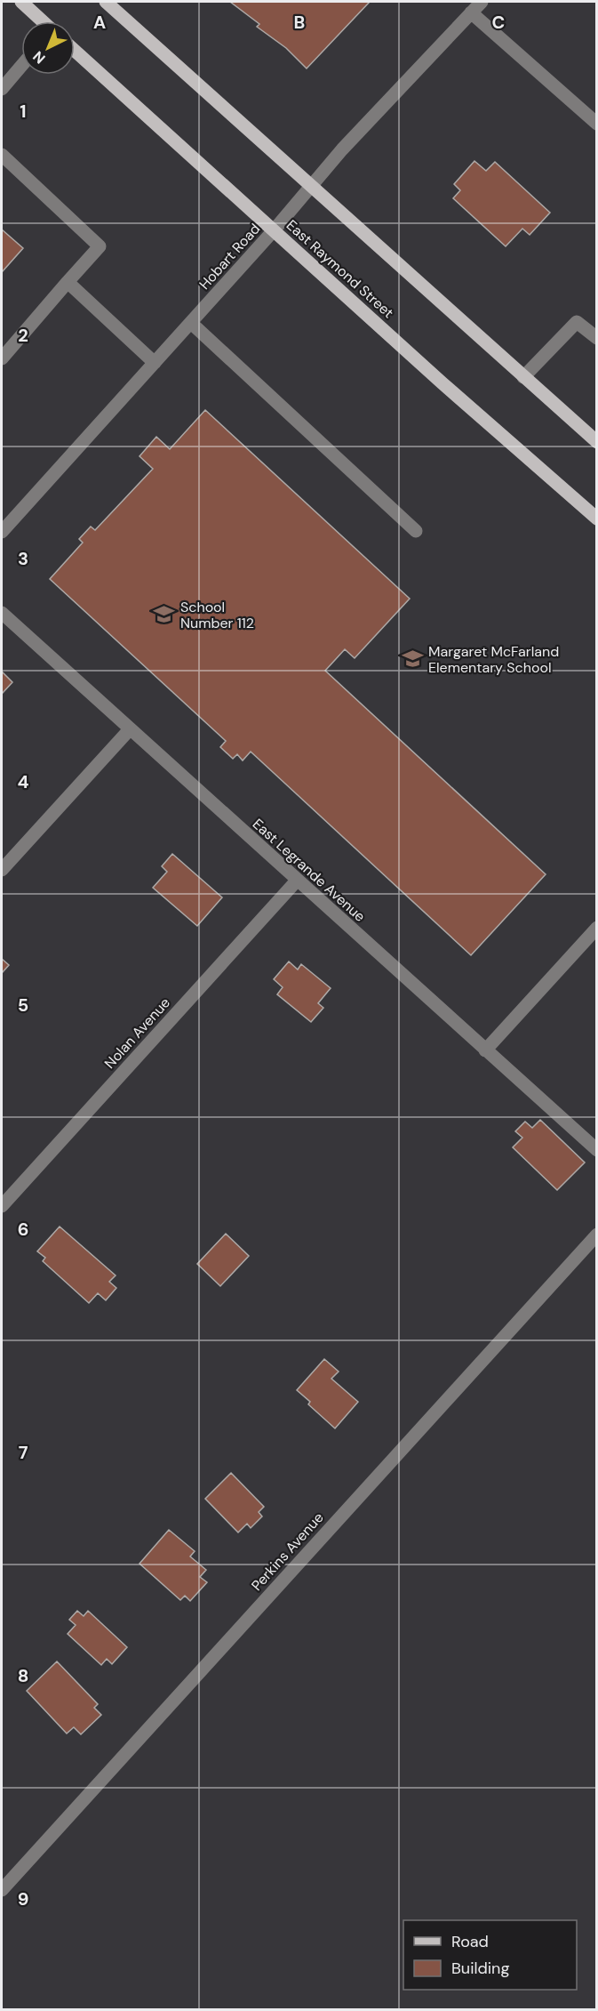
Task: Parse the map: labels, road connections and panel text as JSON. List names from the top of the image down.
{
  "streets": {
    "main road": ["East Raymond Street"],
    "street": [
      "Hobart Road",
      "East Legrande Avenue",
      "Nolan Avenue",
      "Perkins Avenue"
    ]
  },
  "crossings": [
    ["Hobart Road", "East Raymond Street"],
    ["East Legrande Avenue", "Nolan Avenue"]
  ],
  "places": {
    "school or university": ["School Number 112", "Margaret McFarland Elementary School"]
  },
  "legend": ["Road", "Building"],
  "north": "bottom left",
  "grid": {
    "columns": ["A", "B", "C"],
    "rows": [
      "1",
      "2",
      "3",
      "4",
      "5",
      "6",
      "7",
      "8",
      "9"
    ]
  }
}
